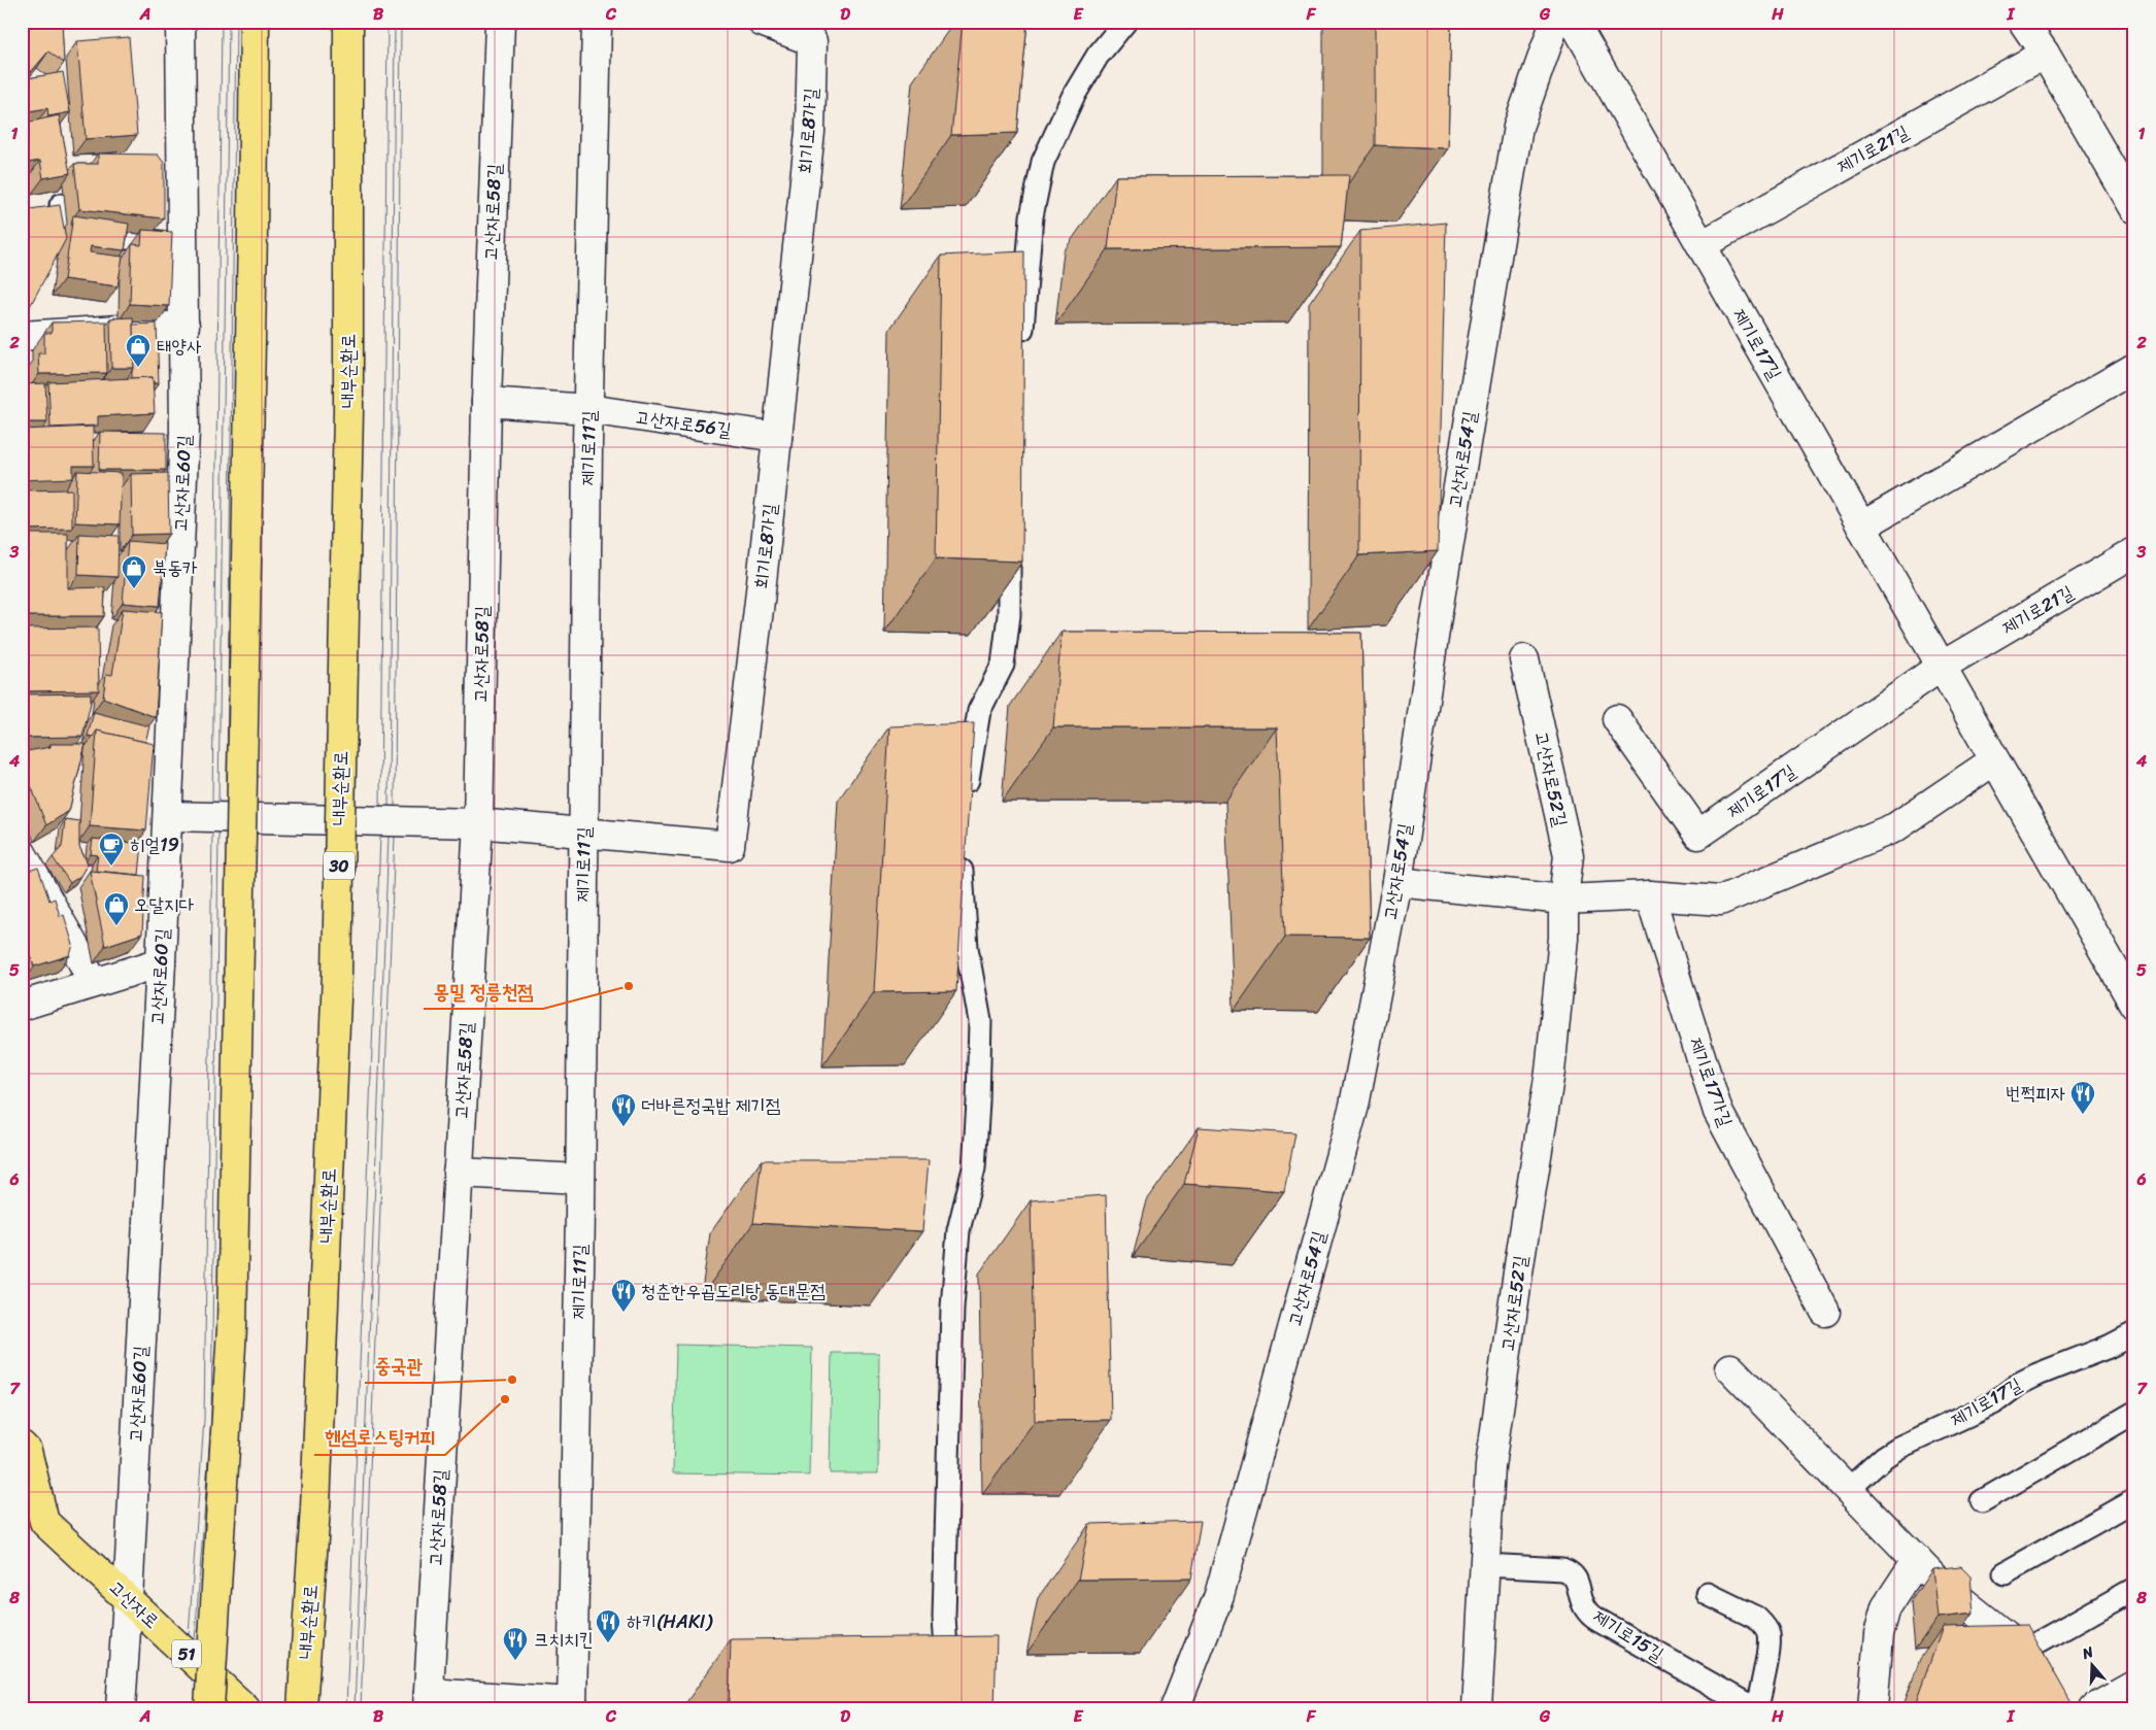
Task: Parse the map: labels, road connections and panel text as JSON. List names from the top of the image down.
{
  "streets": {
    "main road": [
      "내부순환로",
      "30",
      "고산자로",
      "51"
    ],
    "street": [
      "회기로8가길",
      "제기로21길",
      "고산자로58길",
      "제기로17길",
      "고산자로56길",
      "제기로11길",
      "고산자로54길",
      "고산자로60길",
      "고산자로52길",
      "제기로17가길"
    ],
    "lane": ["제기로15길"]
  },
  "crossings": [
    ["회기로8가길", "고산자로58길"],
    ["회기로8가길", "고산자로56길"],
    ["회기로8가길", "제기로11길"],
    ["회기로8가길", "고산자로60길"],
    ["제기로21길", "제기로17길"],
    ["고산자로56길", "제기로11길"],
    ["고산자로60길", "고산자로"],
    ["고산자로52길", "제기로15길"]
  ],
  "places": {
    "shop": ["태양사", "북동카", "오달지다"],
    "cafe": ["히얼19"],
    "other": ["몽밀 정릉천점", "중국관", "핸섬로스팅커피"],
    "restaurant": [
      "번쩍피자",
      "더바른정국밥 제기점",
      "청춘한우곱도리탕 동대문점",
      "하키(HAKI)",
      "크치치킨"
    ]
  },
  "north": "top",
  "grid": {
    "columns": [
      "A",
      "B",
      "C",
      "D",
      "E",
      "F",
      "G",
      "H",
      "I"
    ],
    "rows": [
      "1",
      "2",
      "3",
      "4",
      "5",
      "6",
      "7",
      "8"
    ]
  }
}
